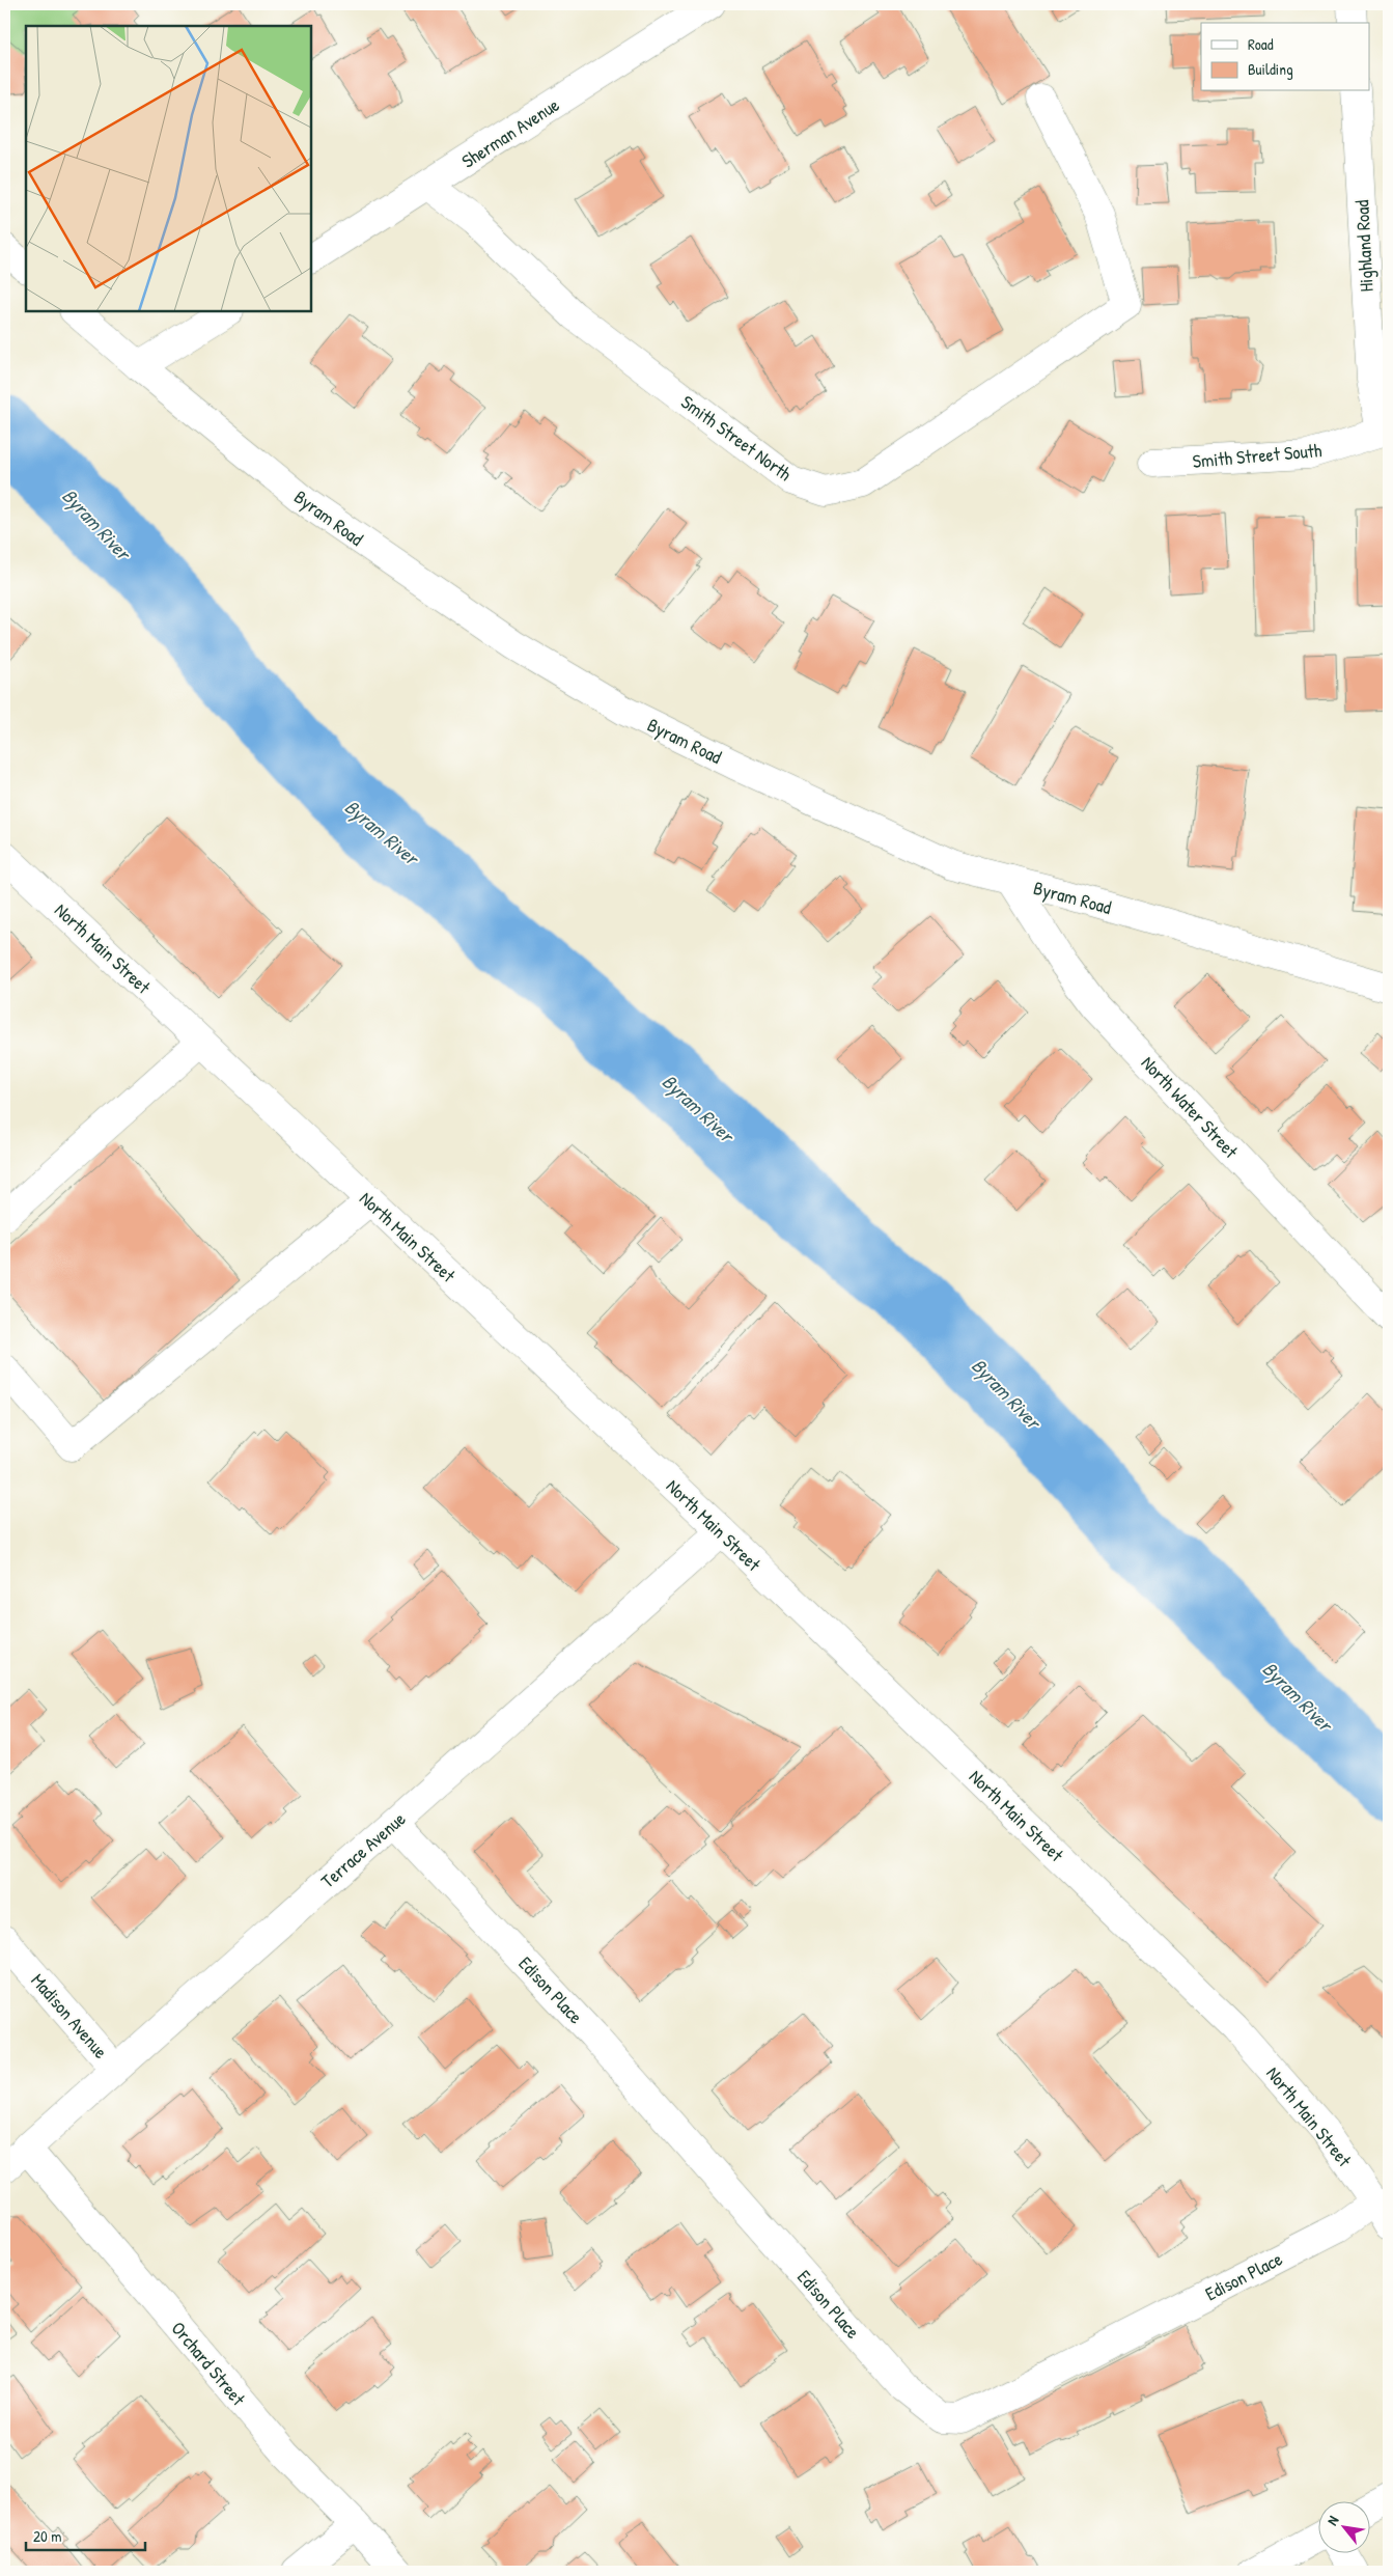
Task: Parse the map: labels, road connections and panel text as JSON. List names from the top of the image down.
{
  "streets": {
    "street": [
      "Sherman Avenue",
      "Highland Road",
      "Smith Street North",
      "Smith Street South",
      "Byram Road",
      "North Main Street",
      "North Water Street",
      "Terrace Avenue",
      "Edison Place",
      "Madison Avenue",
      "Orchard Street"
    ]
  },
  "crossings": [
    ["Sherman Avenue", "Smith Street North"],
    ["Highland Road", "Smith Street South"],
    ["Byram Road", "North Water Street"],
    ["North Main Street", "Terrace Avenue"],
    ["North Main Street", "Edison Place"],
    ["Terrace Avenue", "Edison Place"],
    ["Terrace Avenue", "Madison Avenue"],
    ["Terrace Avenue", "Orchard Street"]
  ],
  "water": ["Byram River"],
  "legend": ["Road", "Building"],
  "scale_bar": "20 m",
  "north": "top left"
}
